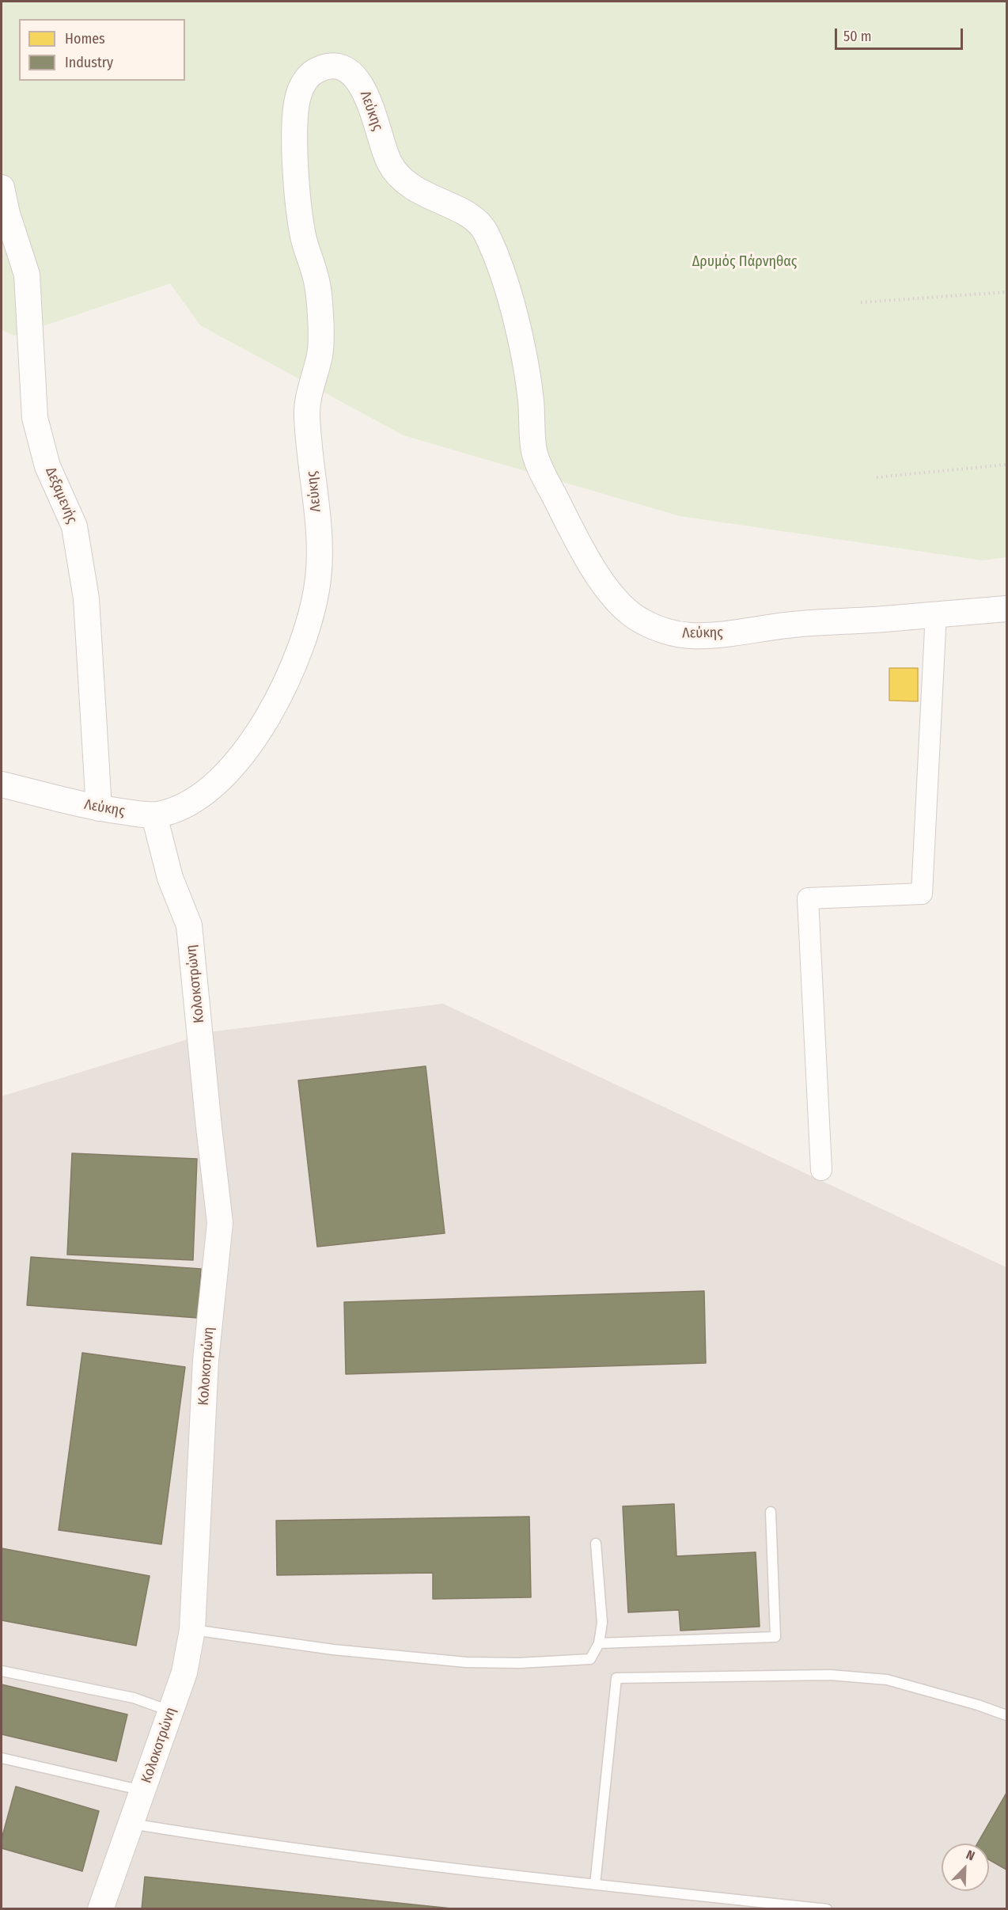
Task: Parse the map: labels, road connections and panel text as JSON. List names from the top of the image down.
{
  "streets": {
    "street": ["Λεύκης", "Δεξαμενής", "Κολοκοτρώνη"]
  },
  "crossings": [
    ["Λεύκης", "Δεξαμενής"],
    ["Λεύκης", "Κολοκοτρώνη"]
  ],
  "parks": ["Δρυμός Πάρνηθας"],
  "legend": ["Homes", "Industry"],
  "scale_bar": "50 m",
  "north": "top right"
}
